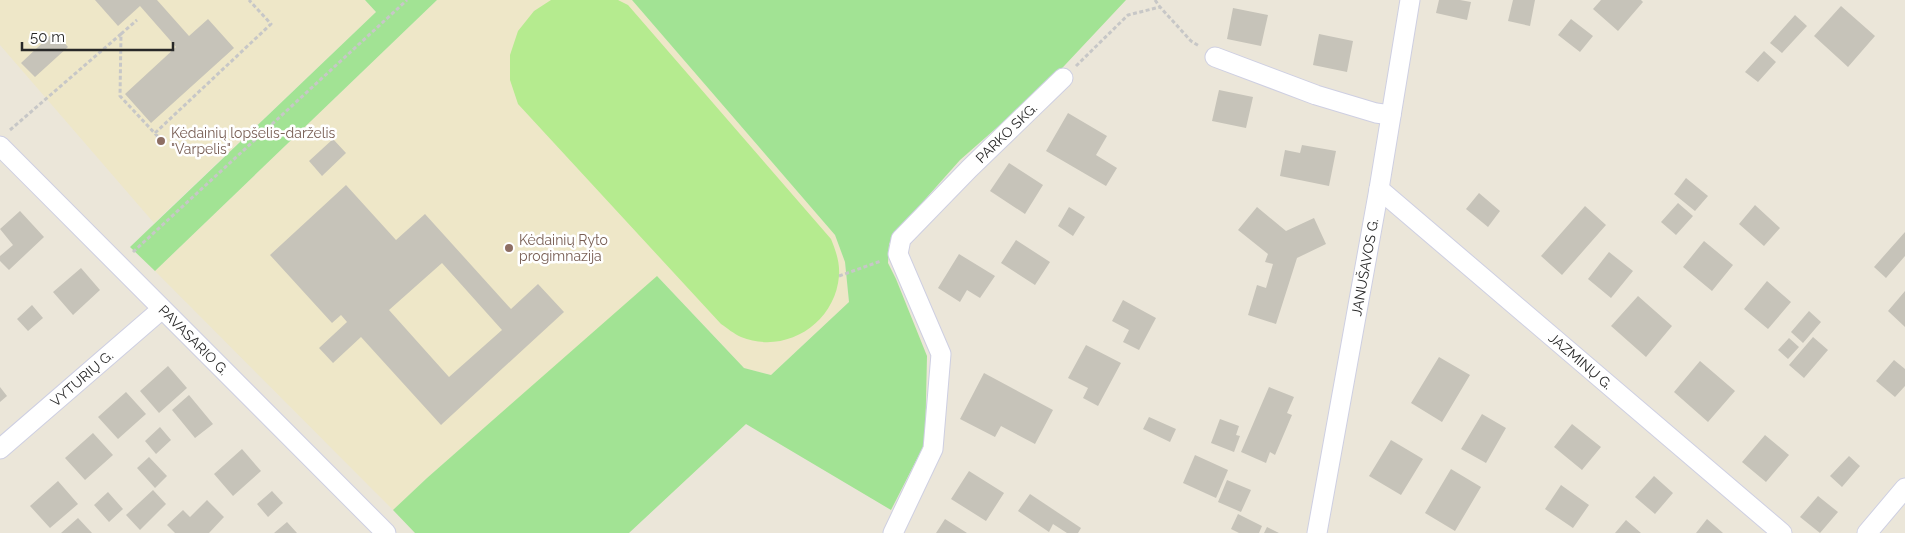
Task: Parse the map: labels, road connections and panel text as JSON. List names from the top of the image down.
{
  "streets": {
    "street": [
      "PARKO SKG.",
      "JANUŠAVOS G.",
      "PAVASARIO G.",
      "JAZMINŲ G.",
      "VYTURIŲ G."
    ]
  },
  "crossings": [
    ["JANUŠAVOS G.", "JAZMINŲ G."],
    ["PAVASARIO G.", "VYTURIŲ G."]
  ],
  "places": ["Kėdainių lopšelis-darželis \"Varpelis\"", "Kėdainių Ryto progimnazija"],
  "scale_bar": "50 m"
}
